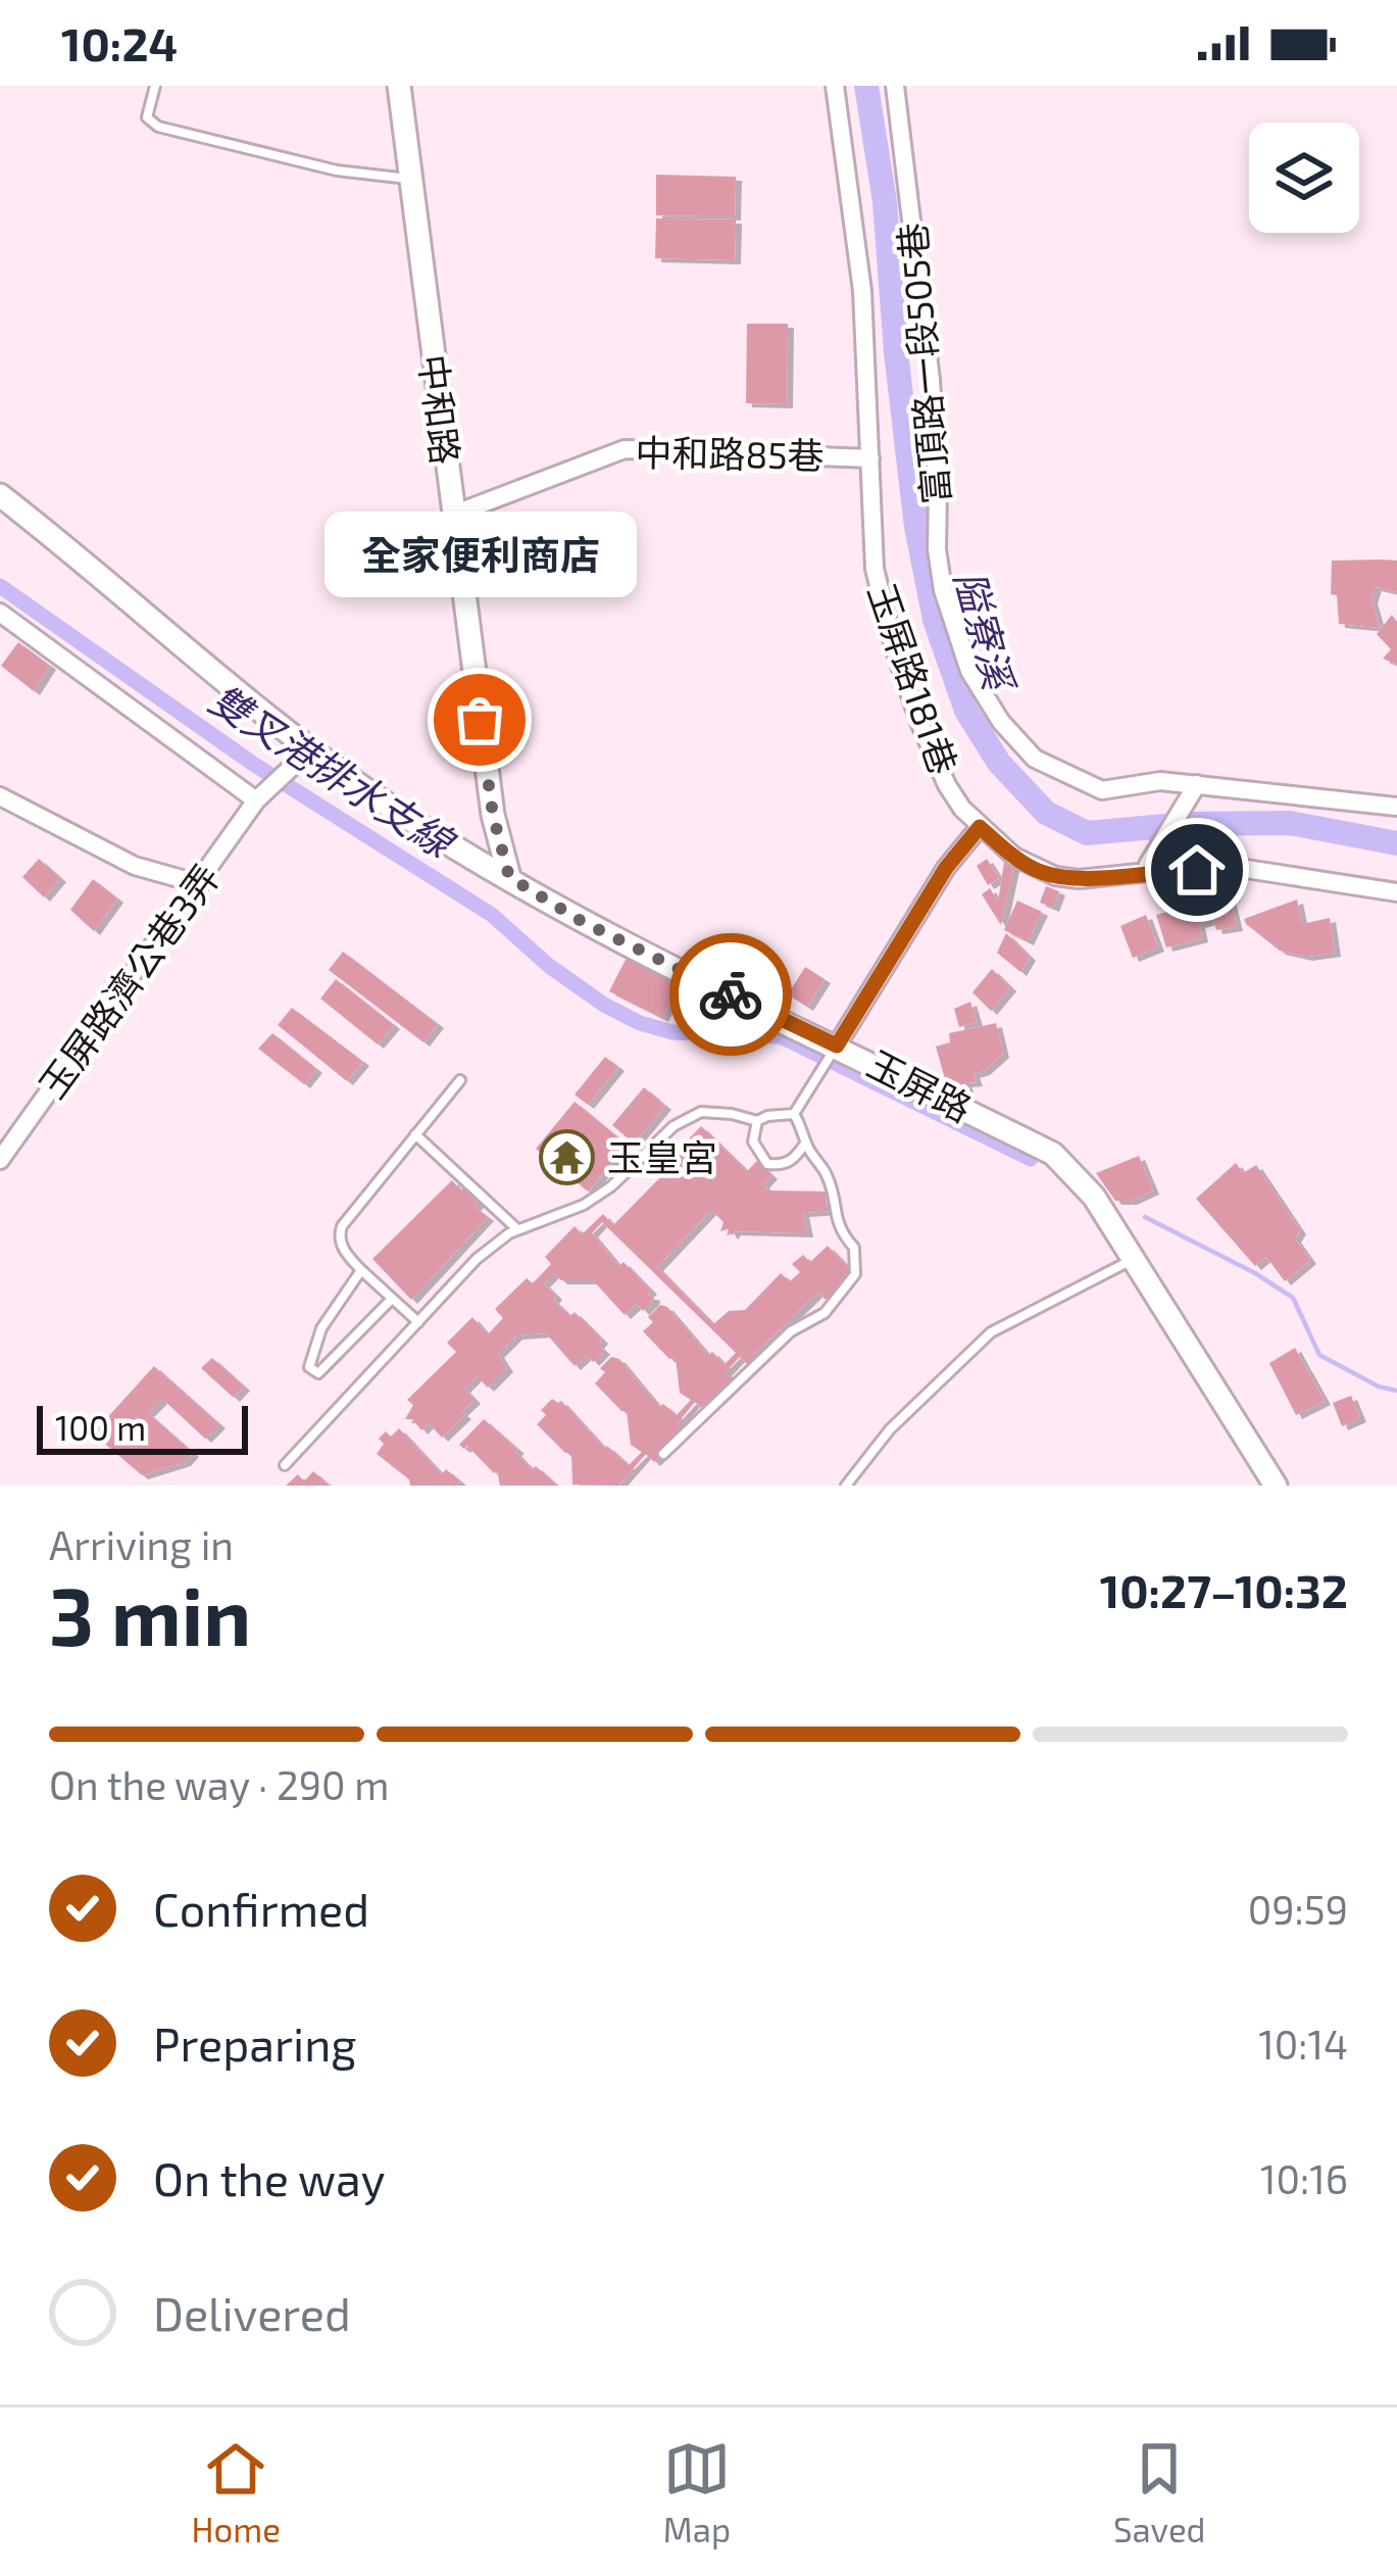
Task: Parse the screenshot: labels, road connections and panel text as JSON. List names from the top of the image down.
{
  "streets": {
    "street": [
      "富頂路一段505巷",
      "中和路",
      "中和路85巷",
      "玉屏路181巷",
      "玉屏路濟公巷3弄",
      "玉屏路"
    ]
  },
  "crossings": [
    ["中和路", "中和路85巷"],
    ["中和路", "玉屏路"],
    ["中和路85巷", "玉屏路181巷"]
  ],
  "water": ["隘寮溪", "雙叉港排水支線"],
  "places": {
    "other": ["全家便利商店"],
    "temple": ["玉皇宮"]
  },
  "scale_bar": "100 m",
  "page": {
    "status": "10:24",
    "bubble": "全家便利商店",
    "scale": "100 m",
    "heading": ["3 min", "Arriving in", "10:27–10:32"],
    "bar": "On the way · 290 m",
    "list": [
      ["Confirmed", "09:59"],
      ["Preparing", "10:14"],
      ["On the way", "10:16"],
      "Delivered"
    ],
    "tabs": ["Home", "Map", "Saved"]
  }
}
